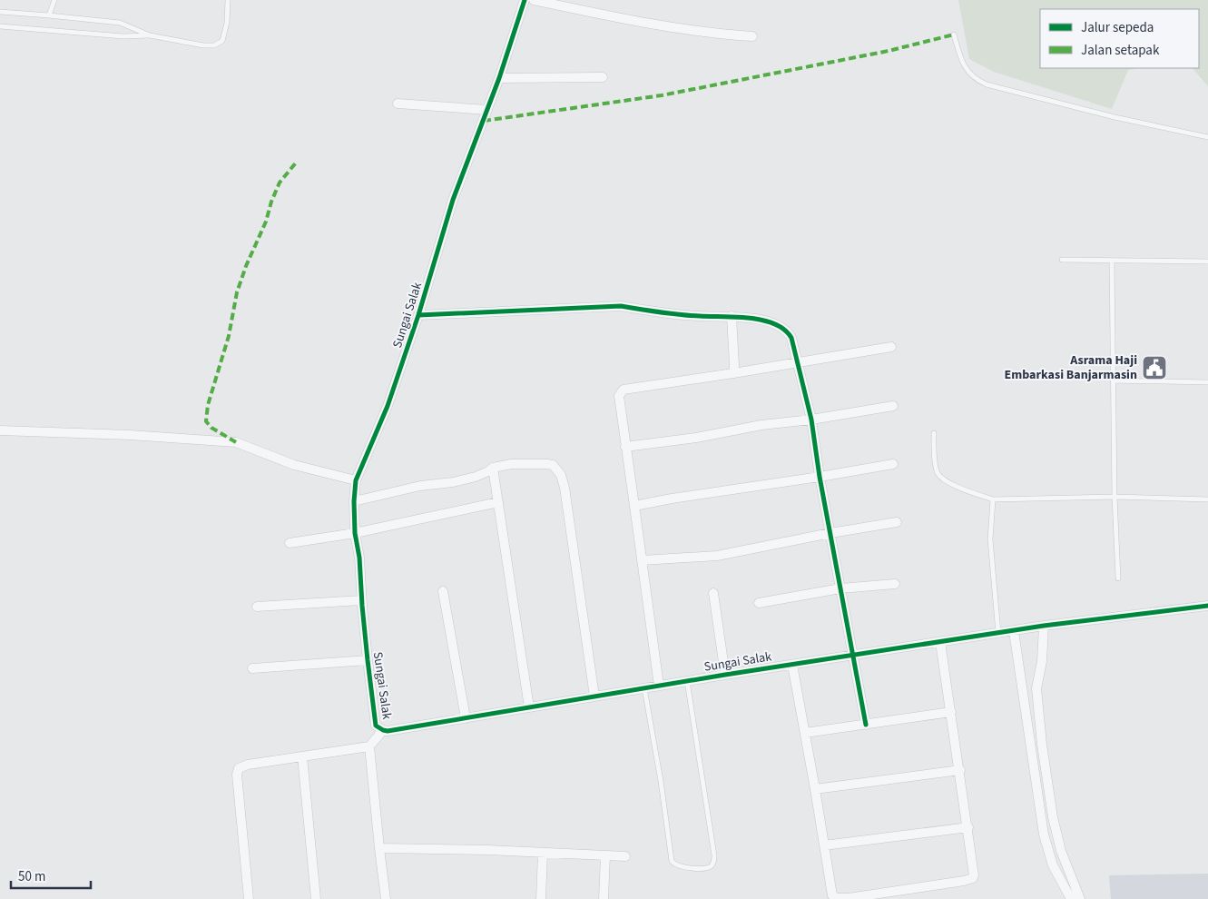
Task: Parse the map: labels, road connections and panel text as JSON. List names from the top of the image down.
{
  "streets": {
    "street": ["Sungai Salak"]
  },
  "places": {
    "public building": ["Asrama Haji Embarkasi Banjarmasin"]
  },
  "legend": ["Jalur sepeda", "Jalan setapak"],
  "scale_bar": "50 m"
}
